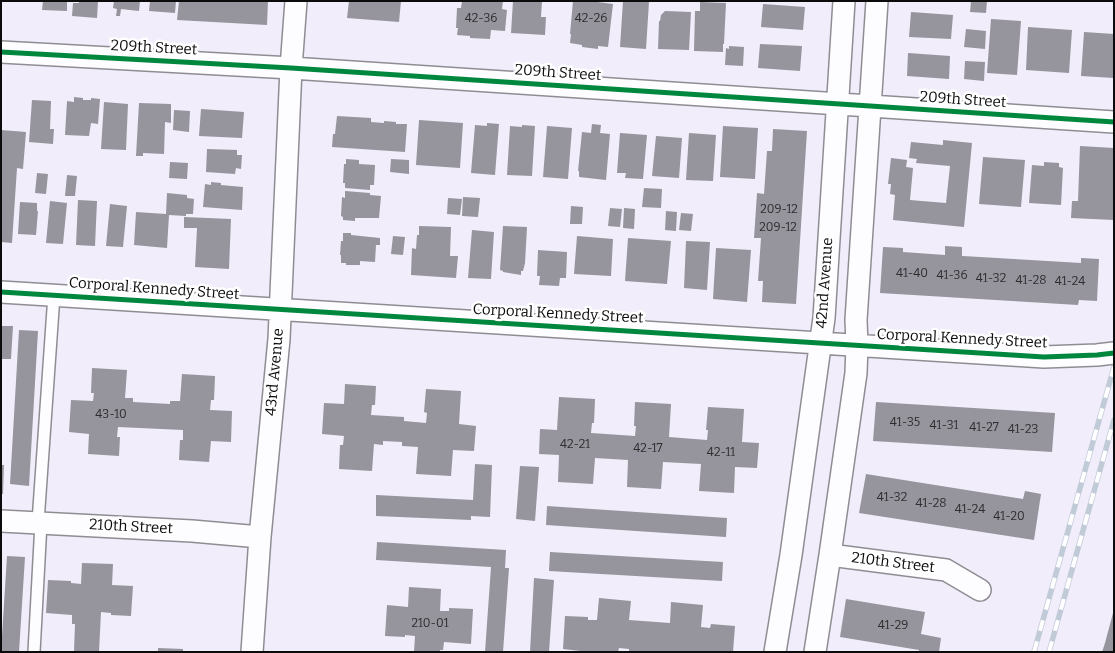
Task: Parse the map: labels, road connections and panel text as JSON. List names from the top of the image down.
{
  "streets": {
    "street": [
      "209th Street",
      "42nd Avenue",
      "Corporal Kennedy Street",
      "43rd Avenue",
      "210th Street"
    ]
  },
  "crossings": [
    ["209th Street", "42nd Avenue"],
    ["209th Street", "43rd Avenue"],
    ["42nd Avenue", "Corporal Kennedy Street"],
    ["Corporal Kennedy Street", "43rd Avenue"],
    ["43rd Avenue", "210th Street"]
  ],
  "house_numbers": [
    "42-36",
    "42-26",
    "209-12",
    "209-12",
    "41-40",
    "41-36",
    "41-32",
    "41-28",
    "41-24",
    "43-10",
    "41-35",
    "41-31",
    "41-27",
    "41-23",
    "42-21",
    "42-17",
    "42-11",
    "41-32",
    "41-28",
    "41-24",
    "41-20",
    "210-01",
    "41-29"
  ]
}
